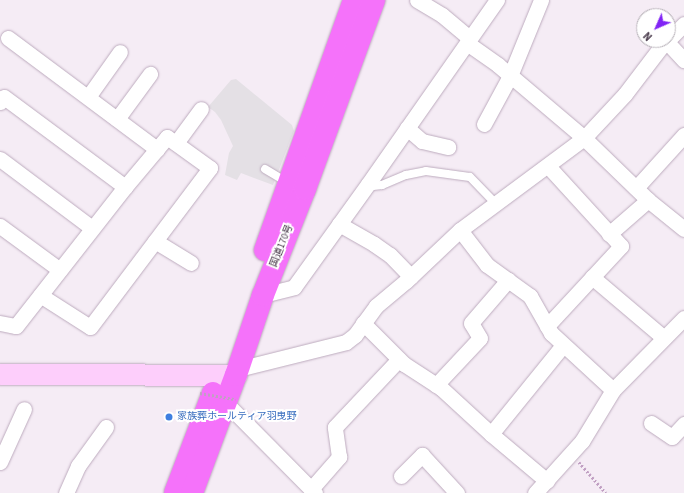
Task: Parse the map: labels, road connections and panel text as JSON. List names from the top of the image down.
{
  "streets": {
    "highway": ["国道170号"]
  },
  "places": ["家族葬ホールティア羽曳野"],
  "north": "bottom left"
}
